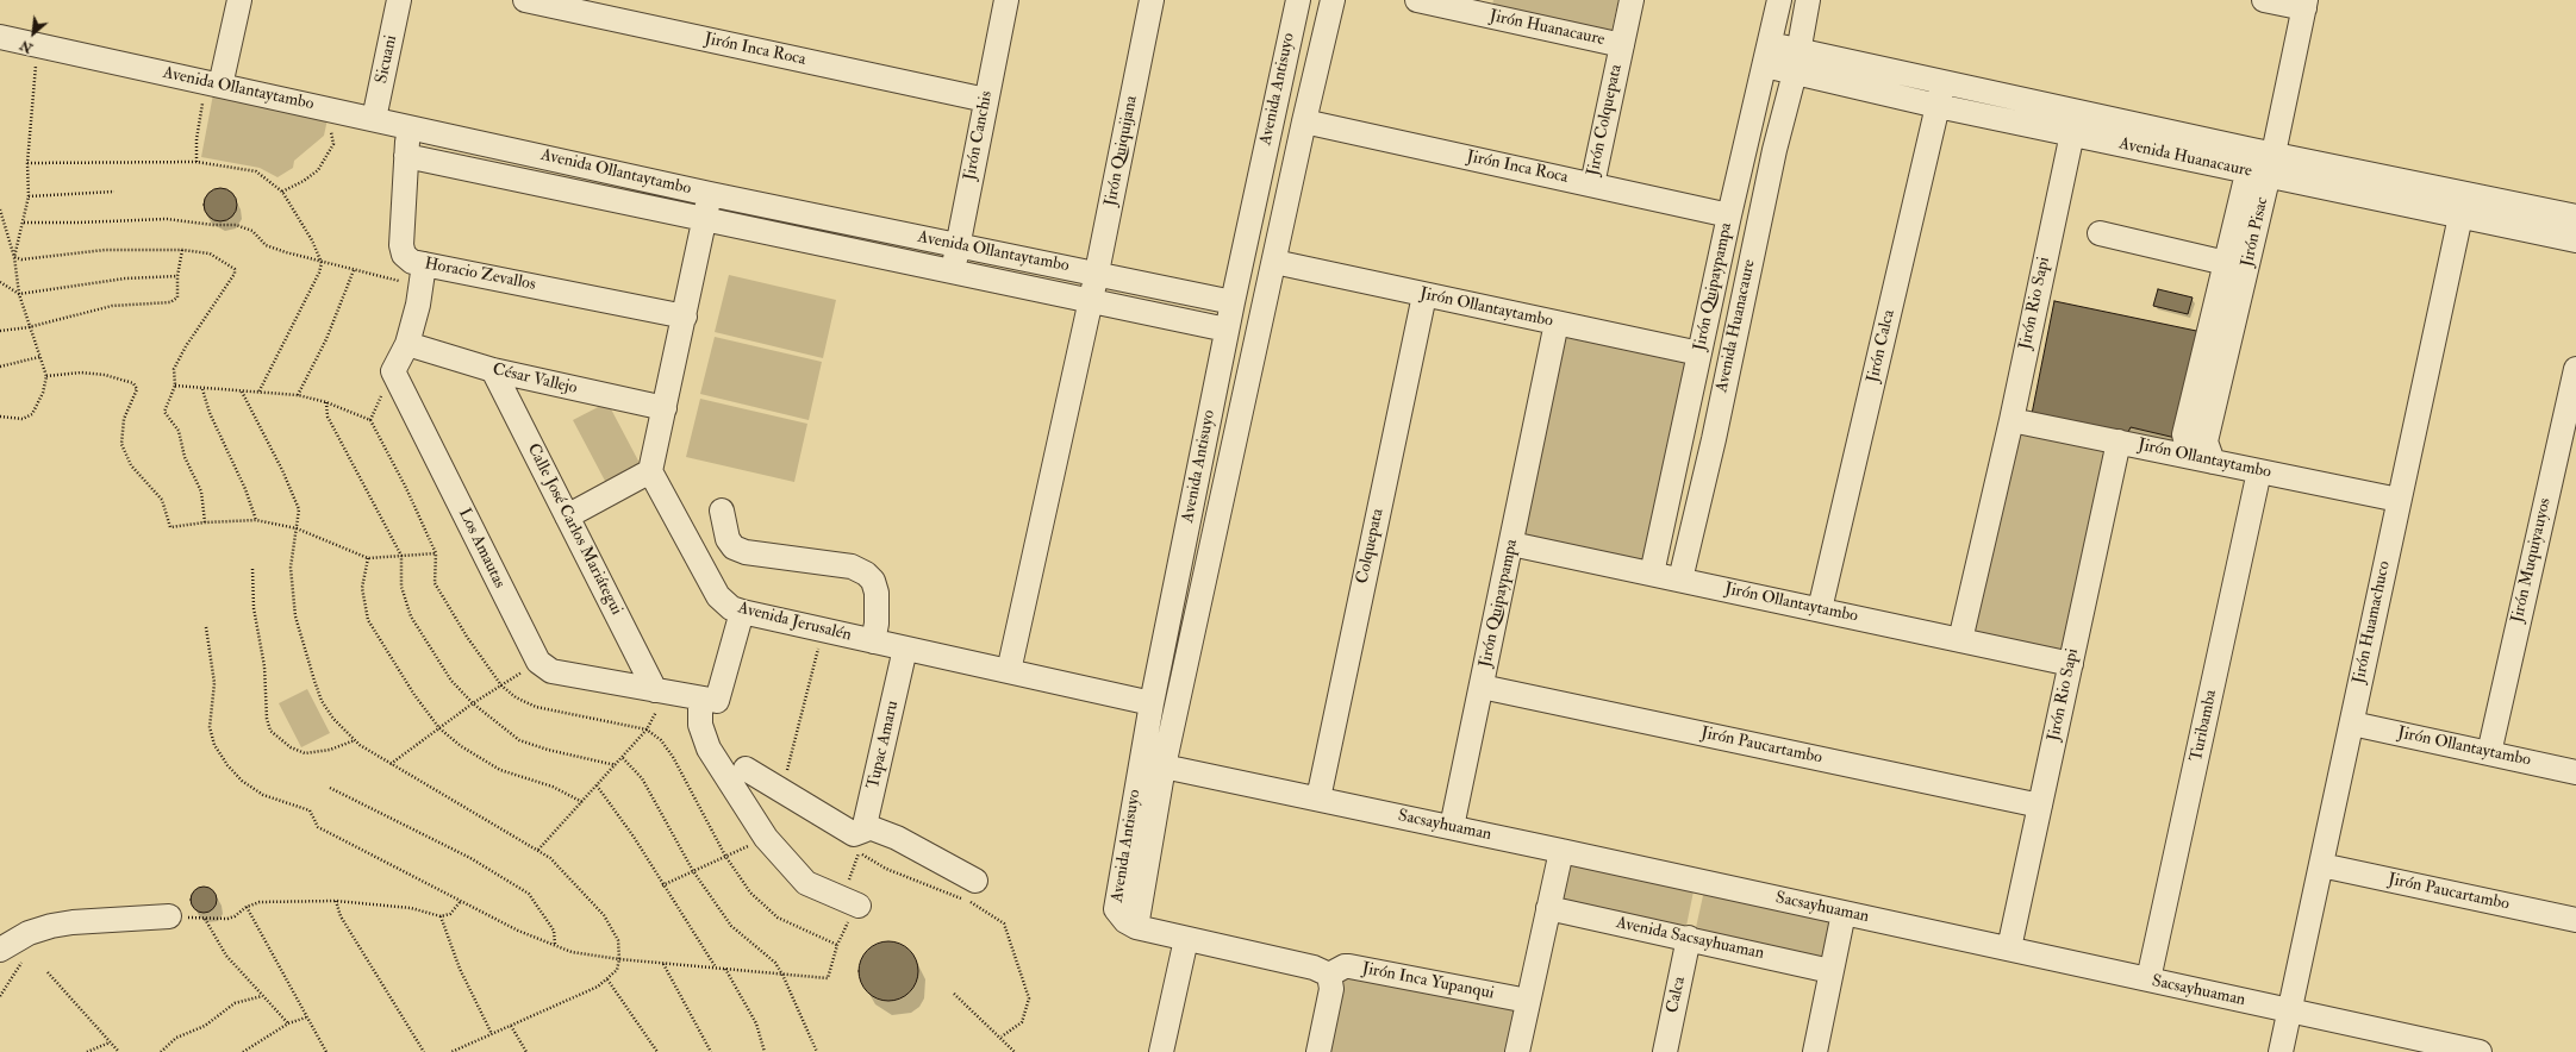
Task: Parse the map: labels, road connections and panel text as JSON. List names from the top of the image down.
{
  "streets": {
    "street": [
      "Jirón Huanacaure",
      "Jirón Inca Roca",
      "Sicuani",
      "Avenida Ollantaytambo",
      "Avenida Antisuyo",
      "Jirón Colquepata",
      "Jirón Canchis",
      "Jirón Quiquijana",
      "Avenida Huanacaure",
      "Jirón Pisac",
      "Horacio Zevallos",
      "Jirón Quipaypampa",
      "Jirón Rio Sapi",
      "Jirón Ollantaytambo",
      "Jirón Calca",
      "César Vallejo",
      "Calle José Carlos Mariátegui",
      "Colquepata",
      "Los Amautas",
      "Jirón Muquiyauyos",
      "Avenida Jerusalén",
      "Jirón Huamachuco",
      "Turibamba",
      "Tupac Amaru",
      "Jirón Paucartambo",
      "Sacsayhuaman",
      "Avenida Sacsayhuaman",
      "Jirón Inca Yupanqui",
      "Calca"
    ]
  },
  "crossings": [
    ["Jirón Huanacaure", "Jirón Colquepata"],
    ["Jirón Inca Roca", "Avenida Antisuyo"],
    ["Jirón Inca Roca", "Jirón Colquepata"],
    ["Jirón Inca Roca", "Jirón Canchis"],
    ["Jirón Inca Roca", "Jirón Quipaypampa"],
    ["Sicuani", "Avenida Ollantaytambo"],
    ["Avenida Ollantaytambo", "Avenida Antisuyo"],
    ["Avenida Ollantaytambo", "Jirón Canchis"],
    ["Avenida Ollantaytambo", "Jirón Quiquijana"],
    ["Avenida Ollantaytambo", "Horacio Zevallos"],
    ["Avenida Antisuyo", "Jirón Ollantaytambo"],
    ["Avenida Antisuyo", "Avenida Jerusalén"],
    ["Avenida Antisuyo", "Sacsayhuaman"],
    ["Avenida Antisuyo", "Jirón Inca Yupanqui"],
    ["Jirón Quiquijana", "Avenida Jerusalén"],
    ["Avenida Huanacaure", "Jirón Pisac"],
    ["Avenida Huanacaure", "Jirón Quipaypampa"],
    ["Avenida Huanacaure", "Jirón Rio Sapi"],
    ["Avenida Huanacaure", "Jirón Ollantaytambo"],
    ["Avenida Huanacaure", "Jirón Calca"],
    ["Avenida Huanacaure", "Jirón Huamachuco"],
    ["Jirón Pisac", "Jirón Ollantaytambo"],
    ["Horacio Zevallos", "Los Amautas"],
    ["Jirón Quipaypampa", "Jirón Ollantaytambo"],
    ["Jirón Quipaypampa", "Jirón Paucartambo"],
    ["Jirón Quipaypampa", "Sacsayhuaman"],
    ["Jirón Rio Sapi", "Jirón Ollantaytambo"],
    ["Jirón Rio Sapi", "Jirón Paucartambo"],
    ["Jirón Rio Sapi", "Sacsayhuaman"],
    ["Jirón Ollantaytambo", "Jirón Calca"],
    ["Jirón Ollantaytambo", "Colquepata"],
    ["Jirón Ollantaytambo", "Jirón Muquiyauyos"],
    ["Jirón Ollantaytambo", "Jirón Huamachuco"],
    ["Jirón Ollantaytambo", "Turibamba"],
    ["César Vallejo", "Calle José Carlos Mariátegui"],
    ["César Vallejo", "Los Amautas"],
    ["Colquepata", "Sacsayhuaman"],
    ["Avenida Jerusalén", "Tupac Amaru"],
    ["Jirón Huamachuco", "Jirón Paucartambo"],
    ["Jirón Huamachuco", "Sacsayhuaman"],
    ["Turibamba", "Sacsayhuaman"],
    ["Avenida Sacsayhuaman", "Calca"]
  ],
  "north": "bottom left"
}
